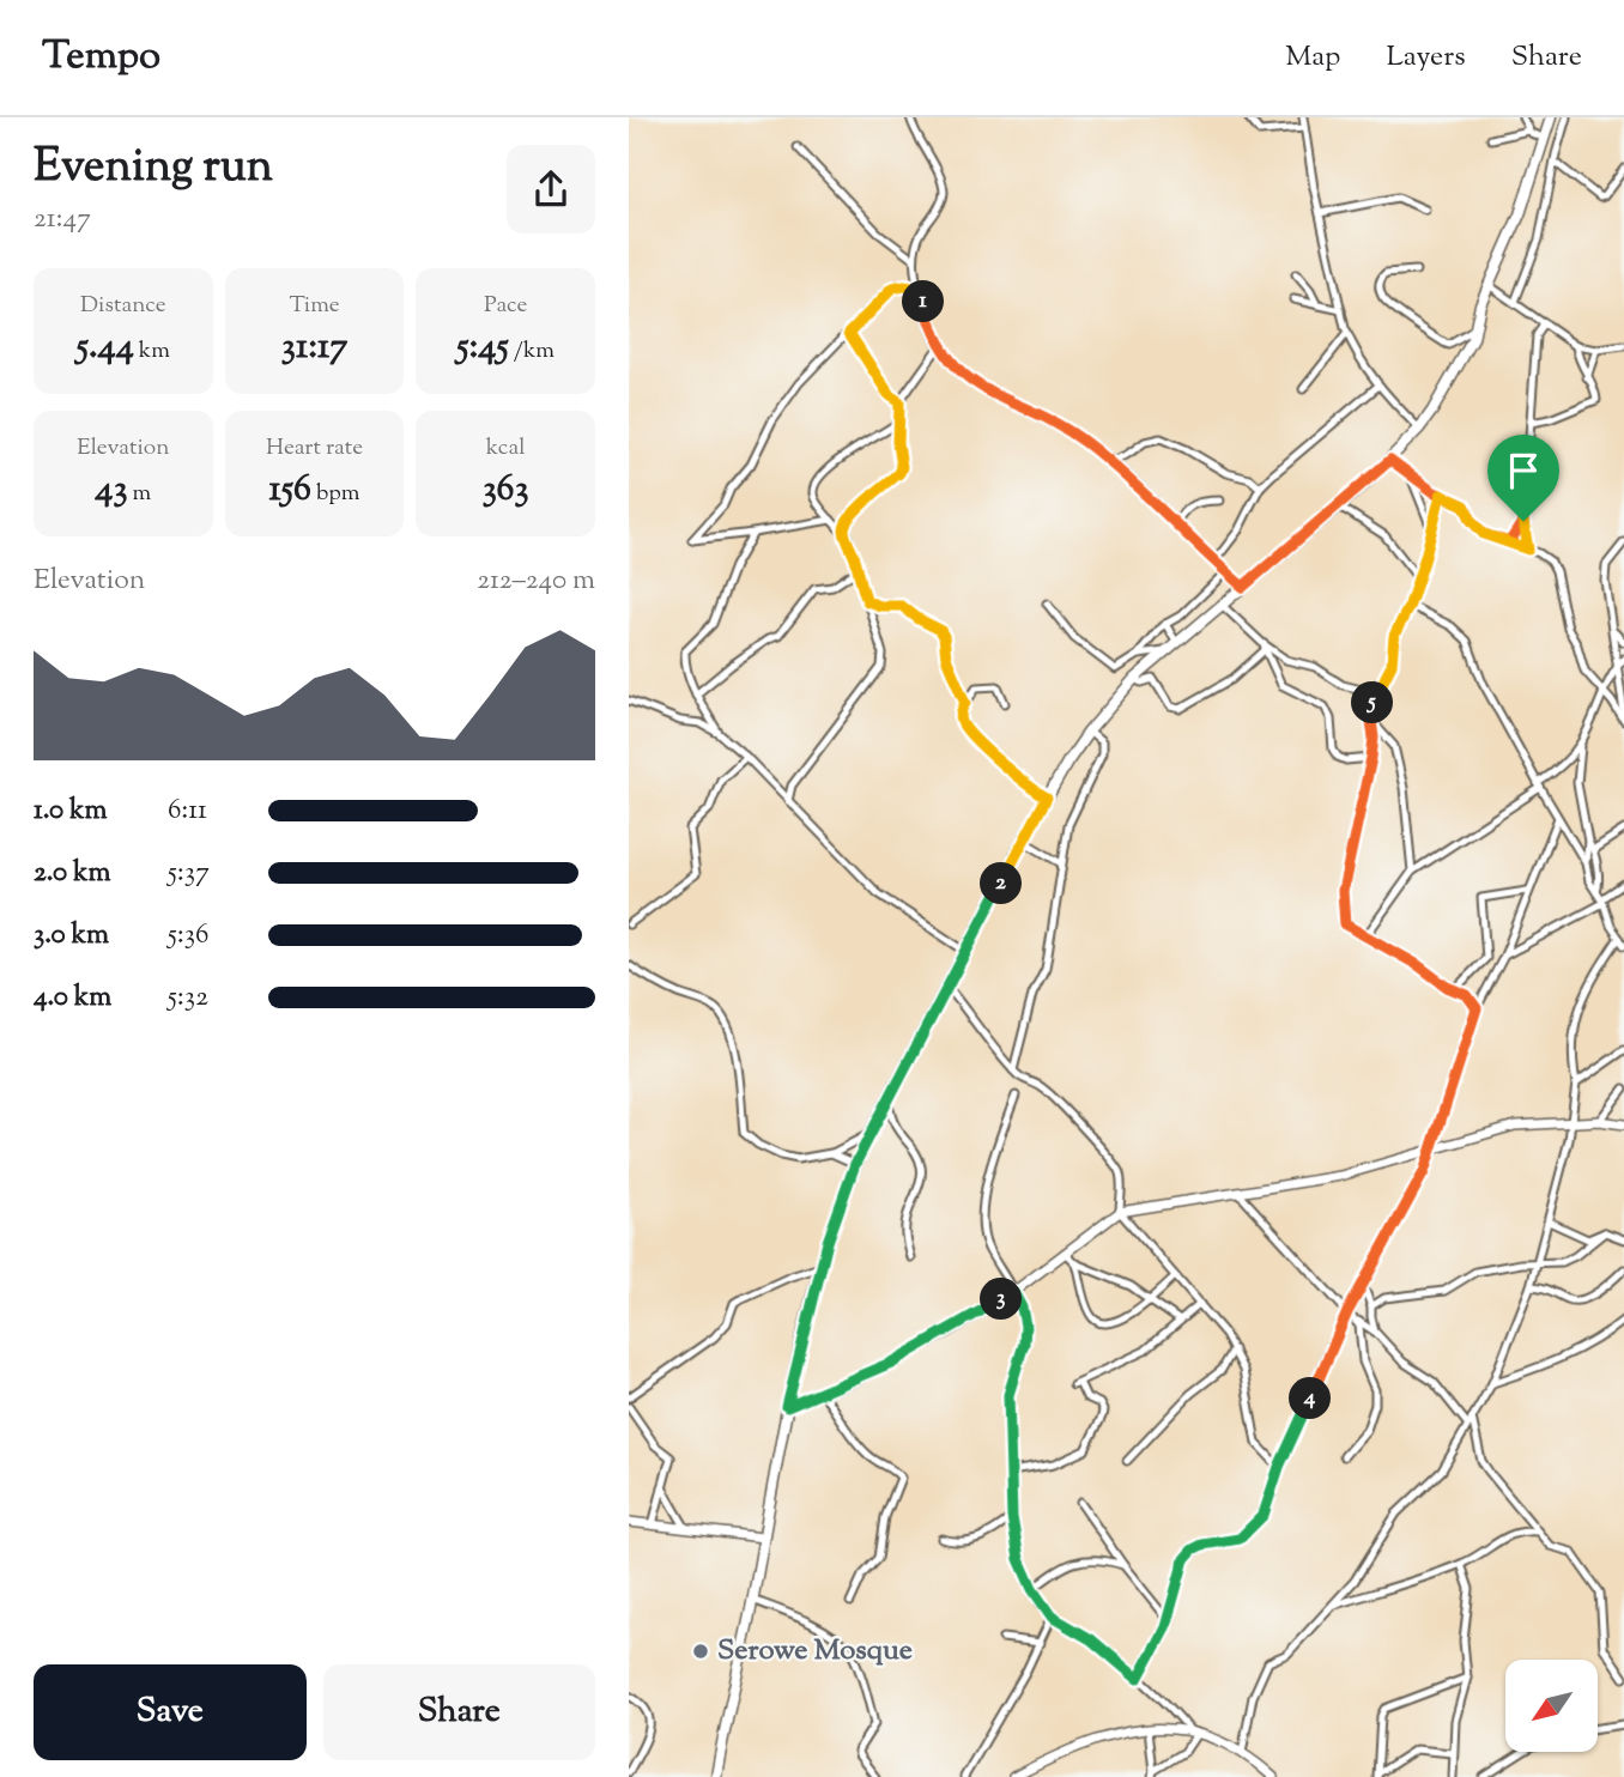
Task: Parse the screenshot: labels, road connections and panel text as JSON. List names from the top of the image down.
{
  "places": ["Serowe Mosque"],
  "north": "bottom left",
  "page": {
    "header": "Tempo",
    "nav": ["Map", "Layers", "Share"],
    "heading": ["Evening run", "21:47"],
    "stats": [
      ["Distance", "5.44 km"],
      ["Time", "31:17"],
      ["Pace", "5:45 /km"],
      ["Elevation", "43 m"],
      ["Heart rate", "156 bpm"],
      ["kcal", "363"]
    ],
    "pins": [
      "1",
      "5",
      "2",
      "3",
      "4"
    ],
    "chart": ["Elevation", "212–240 m"],
    "list": [
      {
        "name": "1.0 km",
        "note": "6:11"
      },
      {
        "name": "2.0 km",
        "note": "5:37"
      },
      {
        "name": "3.0 km",
        "note": "5:36"
      },
      {
        "name": "4.0 km",
        "note": "5:32"
      }
    ],
    "buttons": ["Save", "Share"]
  }
}
